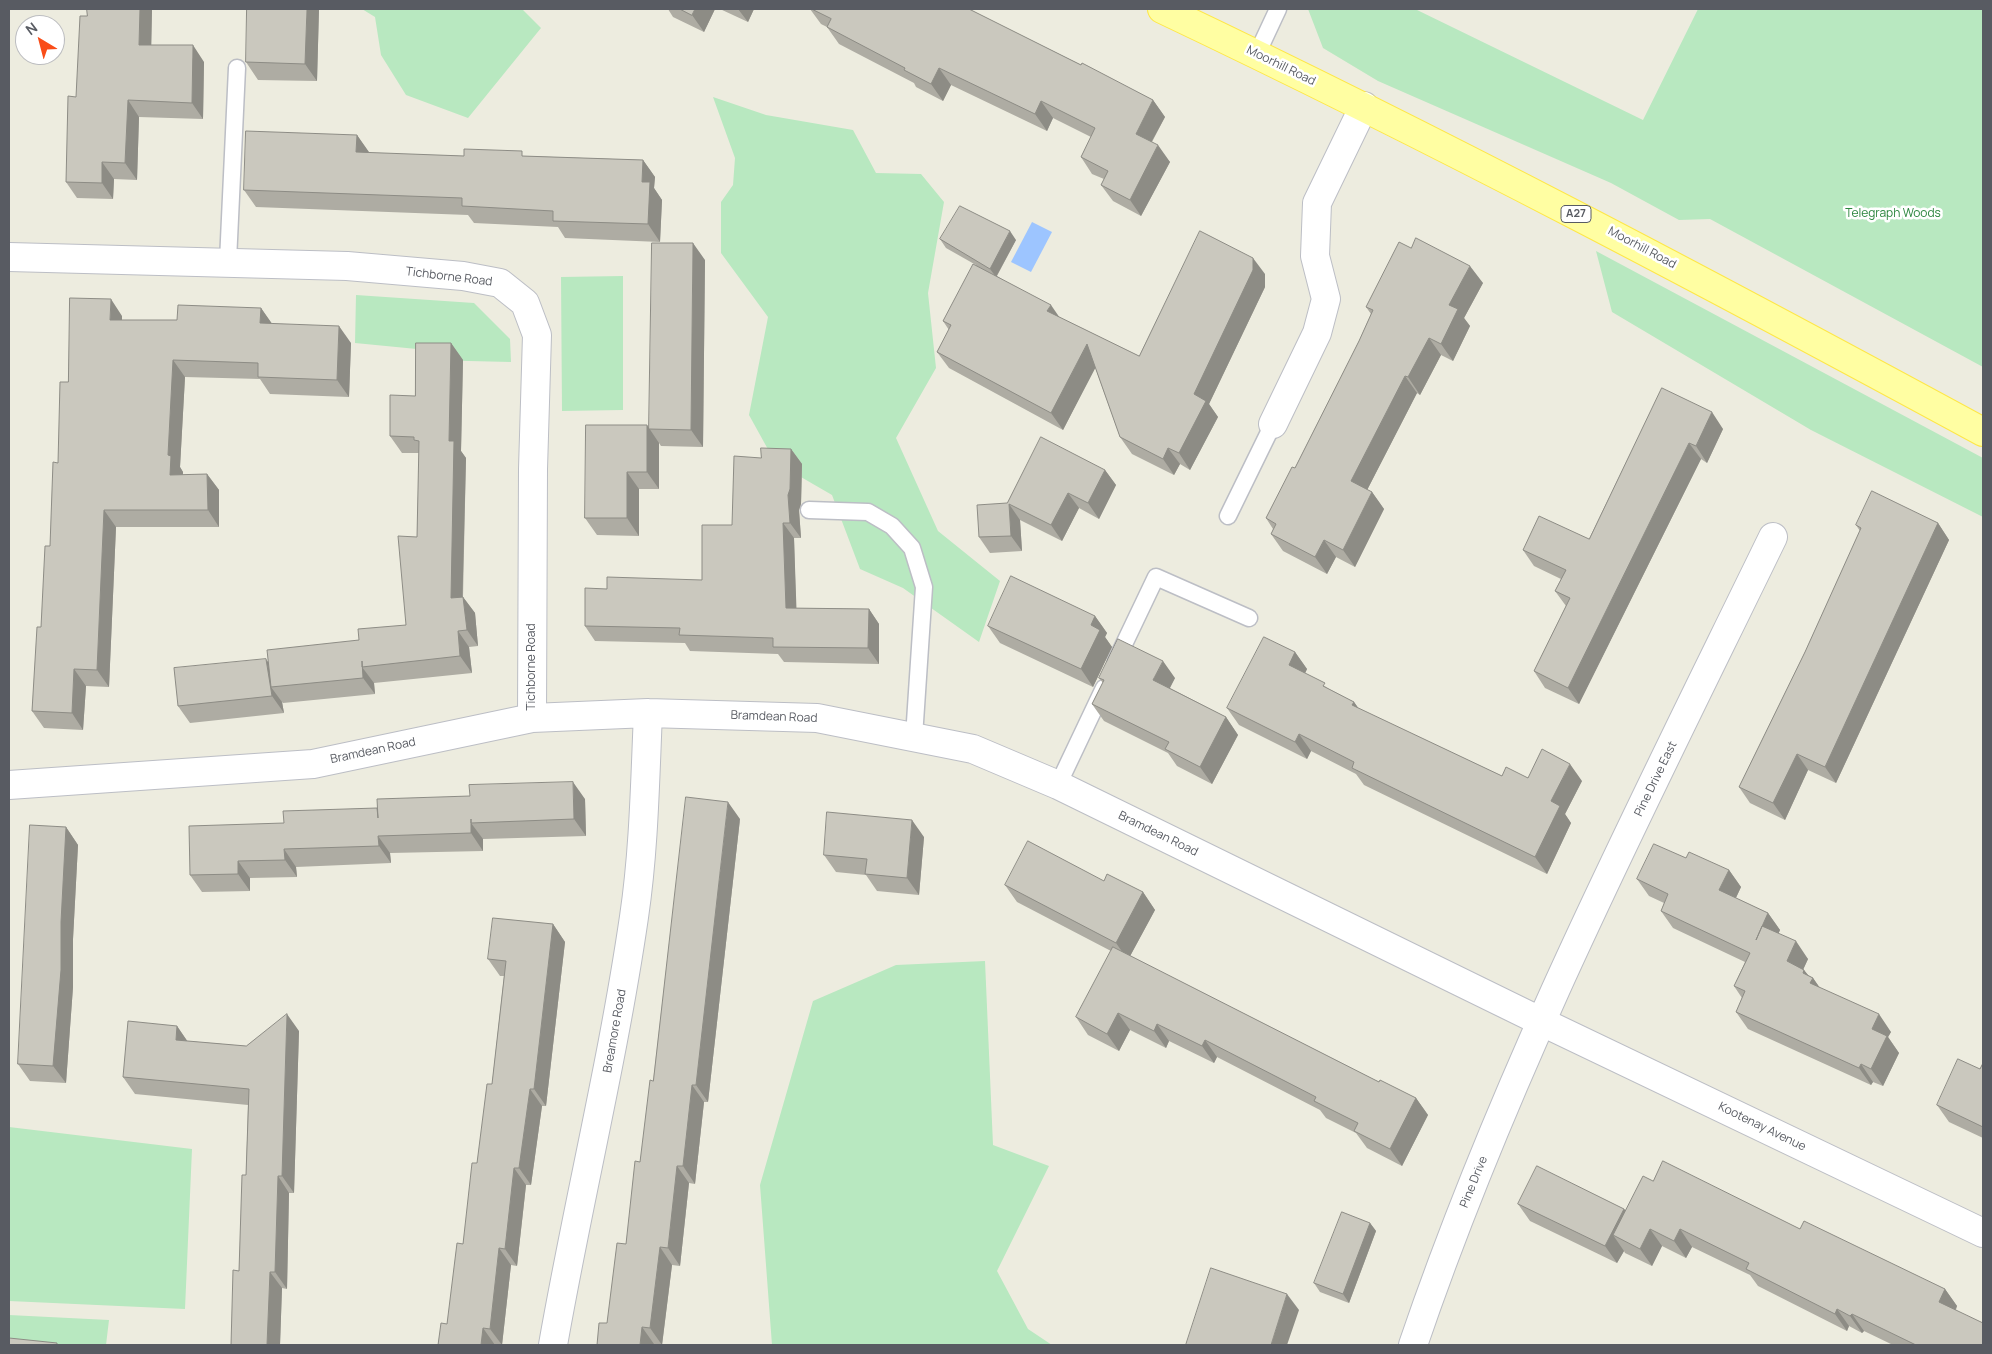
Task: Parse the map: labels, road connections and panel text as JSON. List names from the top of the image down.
{
  "streets": {
    "main road": ["Moorhill Road", "A27"],
    "street": [
      "Tichborne Road",
      "Bramdean Road",
      "Pine Drive East",
      "Breamore Road",
      "Kootenay Avenue",
      "Pine Drive"
    ]
  },
  "crossings": [
    ["Tichborne Road", "Bramdean Road"],
    ["Bramdean Road", "Pine Drive East"],
    ["Bramdean Road", "Breamore Road"],
    ["Bramdean Road", "Kootenay Avenue"],
    ["Bramdean Road", "Pine Drive"],
    ["Pine Drive East", "Kootenay Avenue"],
    ["Pine Drive East", "Pine Drive"],
    ["Kootenay Avenue", "Pine Drive"]
  ],
  "parks": ["Telegraph Woods"],
  "north": "top left"
}
